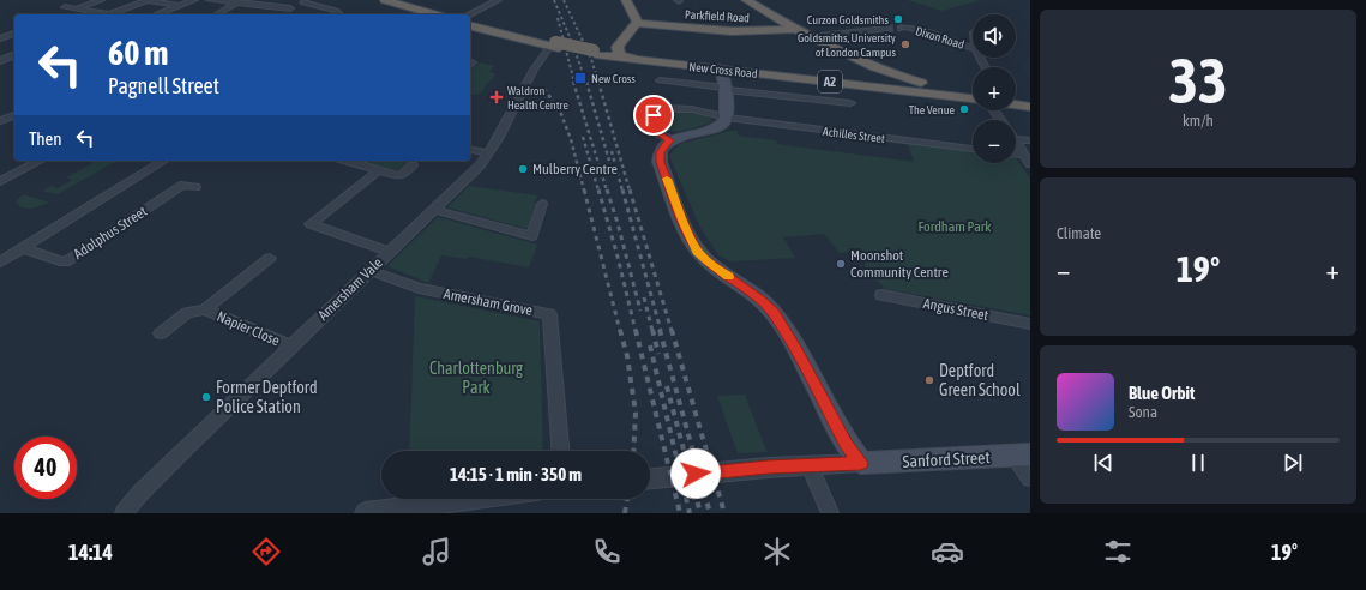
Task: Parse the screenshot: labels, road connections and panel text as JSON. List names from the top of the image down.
{
  "streets": {
    "highway": ["Parkfield Road", "New Cross Road", "A2"],
    "main road": ["Sanford Street"],
    "street": [
      "Dixon Road",
      "Achilles Street",
      "Adolphus Street",
      "Amersham Vale",
      "Amersham Grove",
      "Angus Street",
      "Napier Close"
    ]
  },
  "crossings": [
    ["Parkfield Road", "A2"],
    ["New Cross Road", "A2"],
    ["New Cross Road", "Amersham Vale"],
    ["Amersham Vale", "Amersham Grove"],
    ["Amersham Vale", "Napier Close"]
  ],
  "parks": ["Fordham Park", "Charlottenburg Park"],
  "places": {
    "other": [
      "Curzon Goldsmiths",
      "Goldsmiths, University of London Campus",
      "The Venue",
      "Mulberry Centre",
      "Moonshot Community Centre",
      "Deptford Green School",
      "Former Deptford Police Station"
    ],
    "transit": ["New Cross"],
    "health": ["Waldron Health Centre"]
  },
  "page": {
    "tile": [
      ["33", "km/h"],
      "Climate"
    ],
    "map_buttons": ["+", "−"],
    "turn": ["60 m", "Pagnell Street"],
    "then": "Then",
    "heat": ["−", "19°", "+"],
    "song": ["Blue Orbit", "Sona"],
    "limit": "40",
    "trip": "14:15 · 1 min · 350 m",
    "tabs": ["14:14", "19°"]
  }
}
